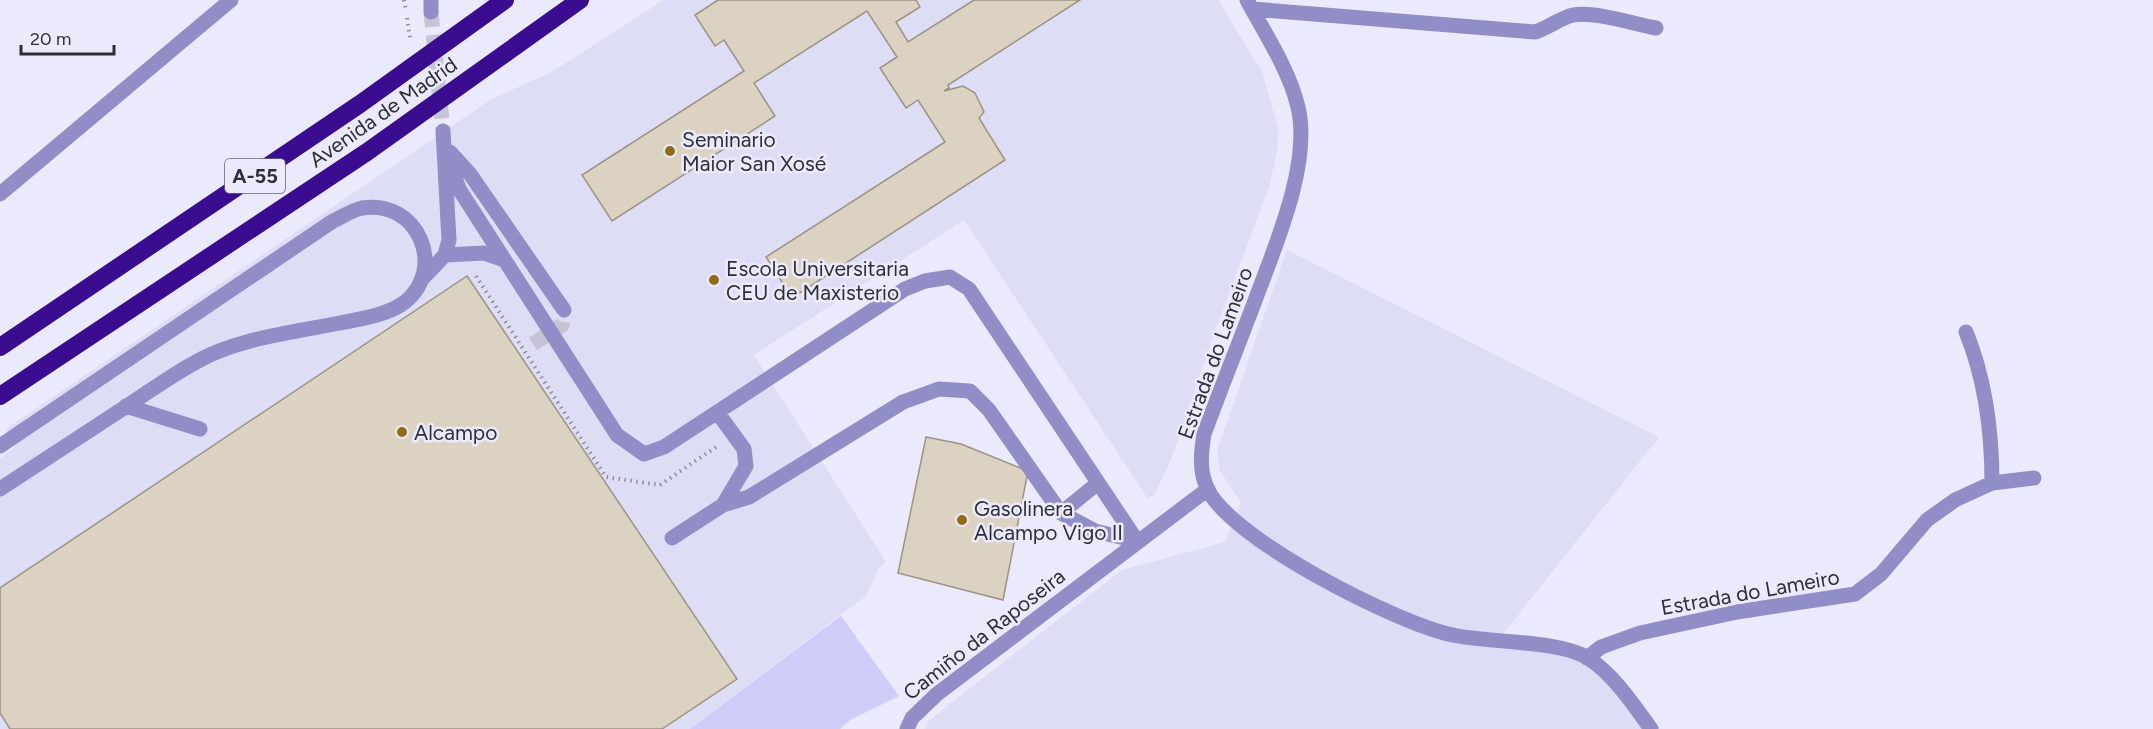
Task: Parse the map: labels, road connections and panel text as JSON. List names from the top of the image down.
{
  "streets": {
    "highway": ["Avenida de Madrid", "A-55"],
    "street": ["Estrada do Lameiro", "Camiño da Raposeira"]
  },
  "crossings": [
    ["Estrada do Lameiro", "Camiño da Raposeira"]
  ],
  "places": [
    "Seminario Maior San Xosé",
    "Escola Universitaria CEU de Maxisterio",
    "Alcampo",
    "Gasolinera Alcampo Vigo II"
  ],
  "scale_bar": "20 m"
}
